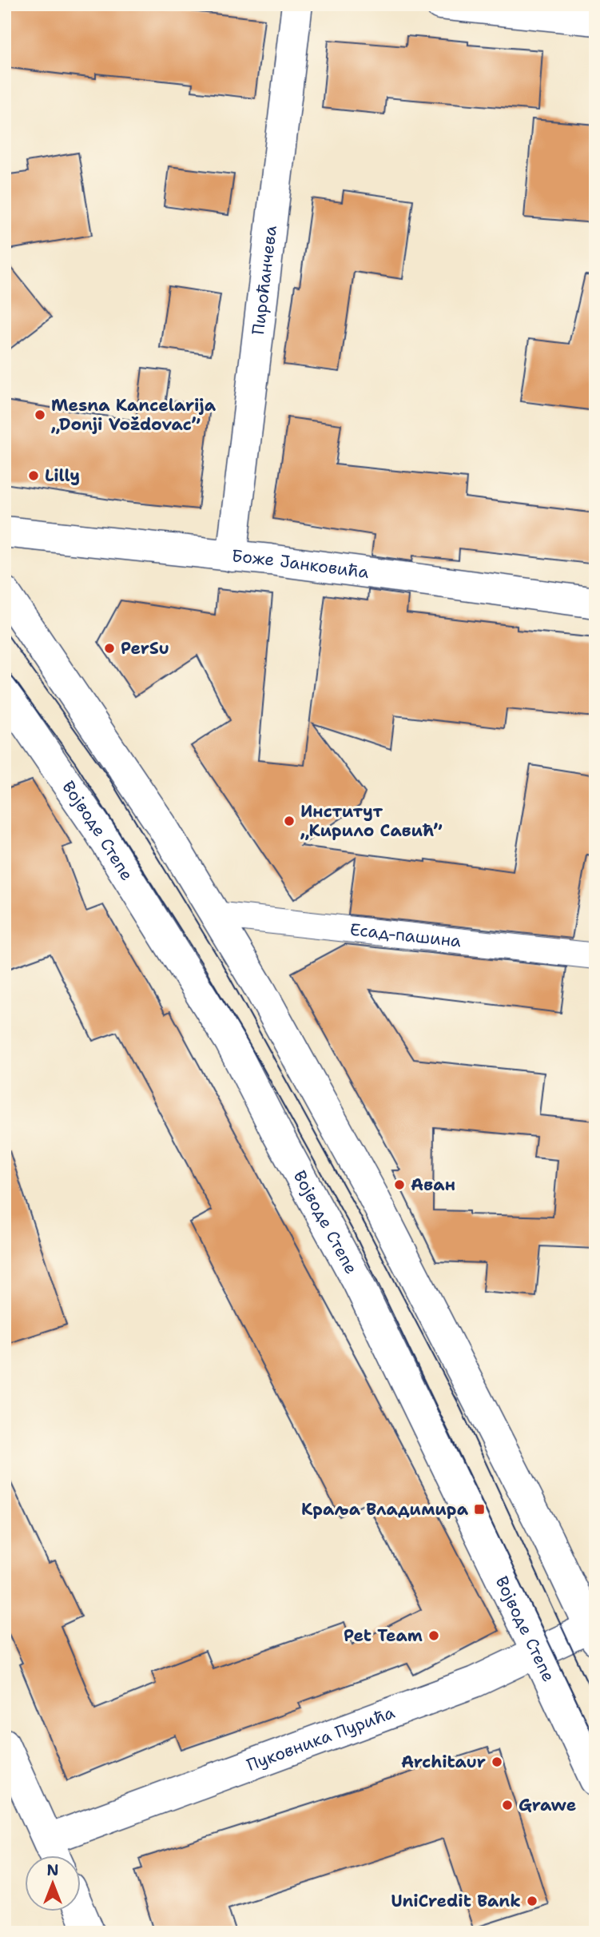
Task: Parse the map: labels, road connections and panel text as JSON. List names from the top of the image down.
{
  "streets": {
    "main road": [
      "Пироћанчева",
      "Боже Јанковића",
      "Војводе Степе",
      "Пуковника Пурића"
    ],
    "street": ["Есад-пашина"]
  },
  "crossings": [
    ["Пироћанчева", "Боже Јанковића"],
    ["Војводе Степе", "Пуковника Пурића"]
  ],
  "places": {
    "other": [
      "Mesna Kancelarija „Donji Voždovac”",
      "Lilly",
      "PerSu",
      "Институт „Кирило Савић”",
      "Аван",
      "Pet Team",
      "Architaur",
      "Grawe",
      "UniCredit Bank"
    ],
    "transit": ["Краља Владимира"]
  },
  "north": "top"
}
